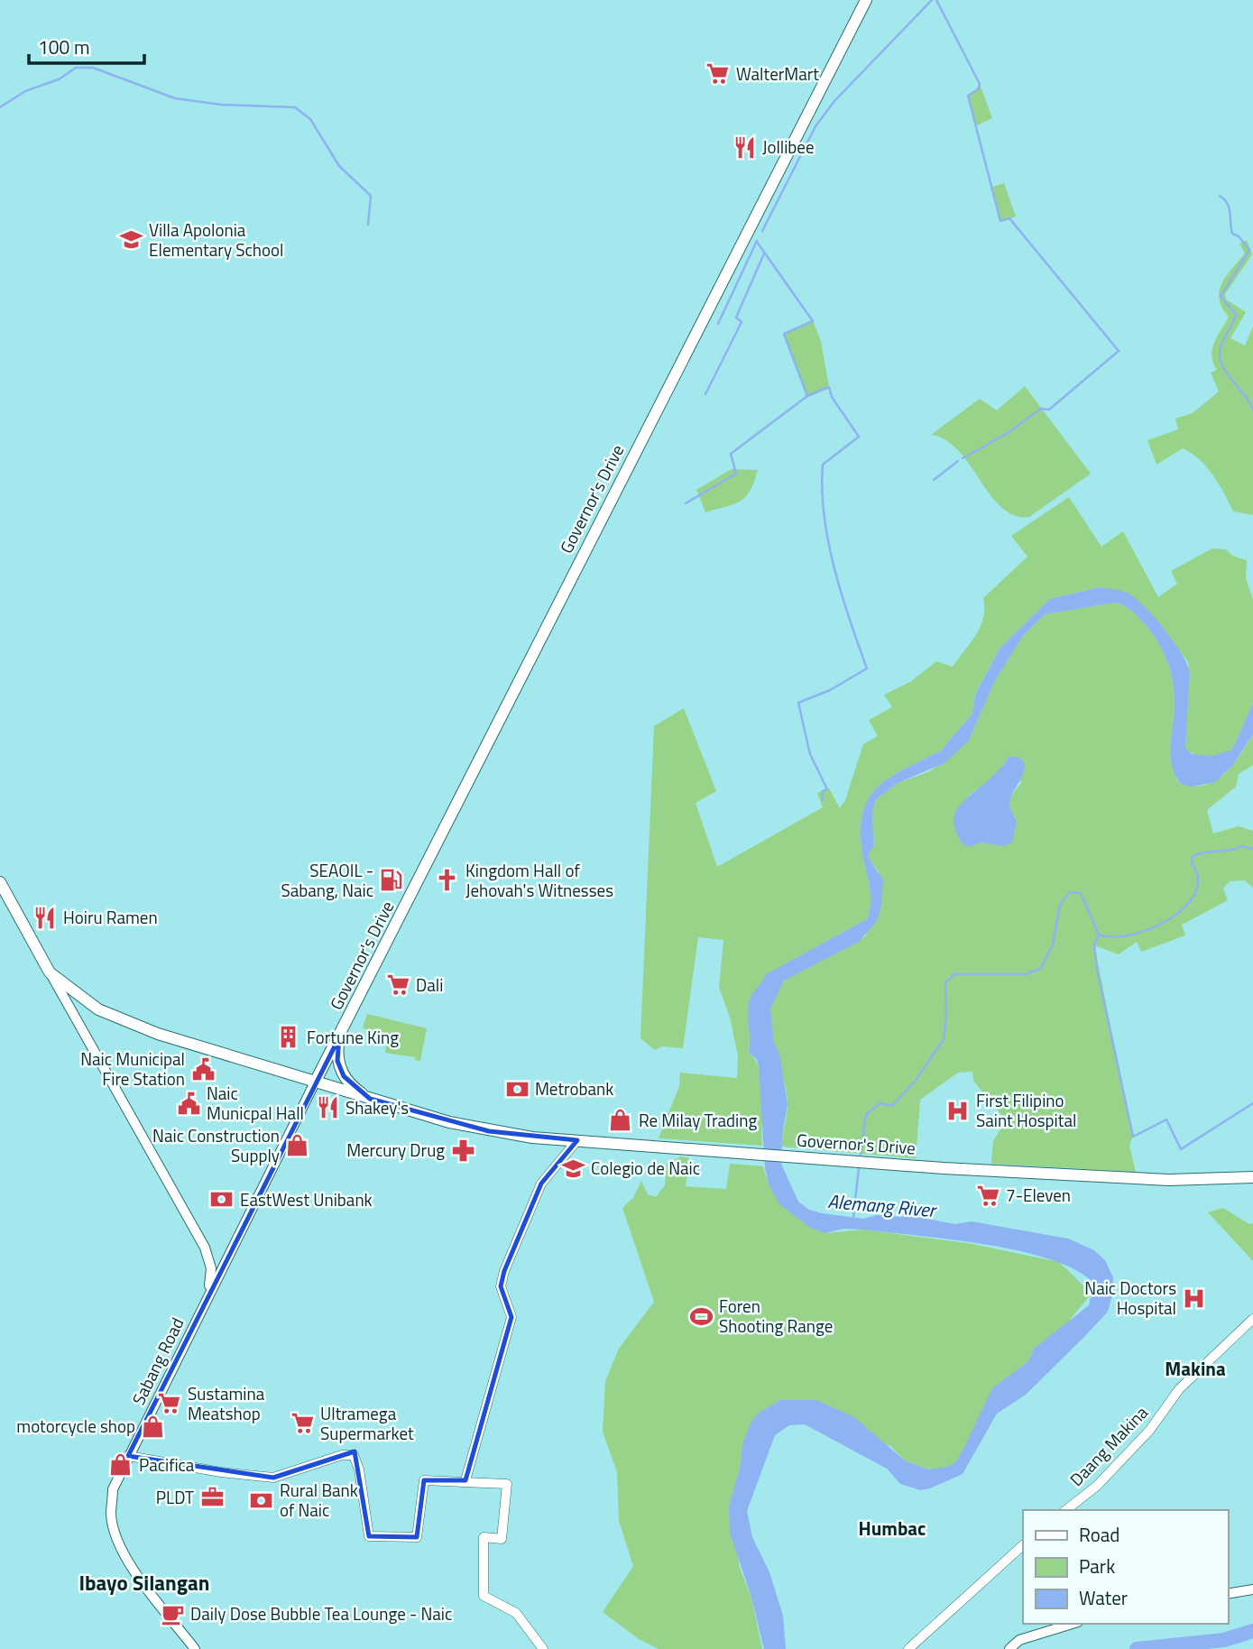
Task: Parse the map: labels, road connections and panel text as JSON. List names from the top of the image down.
{
  "streets": {
    "main road": ["Governor's Drive", "Sabang Road"],
    "street": ["Daang Makina"]
  },
  "crossings": [
    ["Governor's Drive", "Sabang Road"]
  ],
  "districts": ["Makina", "Humbac", "Ibayo Silangan"],
  "water": ["Alemang River"],
  "places": {
    "supermarket": [
      "WalterMart",
      "Dali",
      "7-Eleven",
      "Sustamina Meatshop",
      "Ultramega Supermarket"
    ],
    "restaurant": ["Jollibee", "Hoiru Ramen", "Shakey's"],
    "school or university": ["Villa Apolonia Elementary School", "Colegio de Naic"],
    "fuel station": ["SEAOIL - Sabang, Naic"],
    "church": ["Kingdom Hall of Jehovah's Witnesses"],
    "building": ["Fortune King"],
    "public building": ["Naic Municipal Fire Station", "Naic Municpal Hall"],
    "bank": ["Metrobank", "EastWest Unibank", "Rural Bank of Naic"],
    "hospital": ["First Filipino Saint Hospital", "Naic Doctors Hospital"],
    "shop": [
      "Re Milay Trading",
      "Naic Construction Supply",
      "motorcycle shop",
      "Pacifica"
    ],
    "pharmacy": ["Mercury Drug"],
    "sports": ["Foren Shooting Range"],
    "office": ["PLDT"],
    "cafe": ["Daily Dose Bubble Tea Lounge - Naic"]
  },
  "legend": ["Road", "Park", "Water"],
  "scale_bar": "100 m"
}
